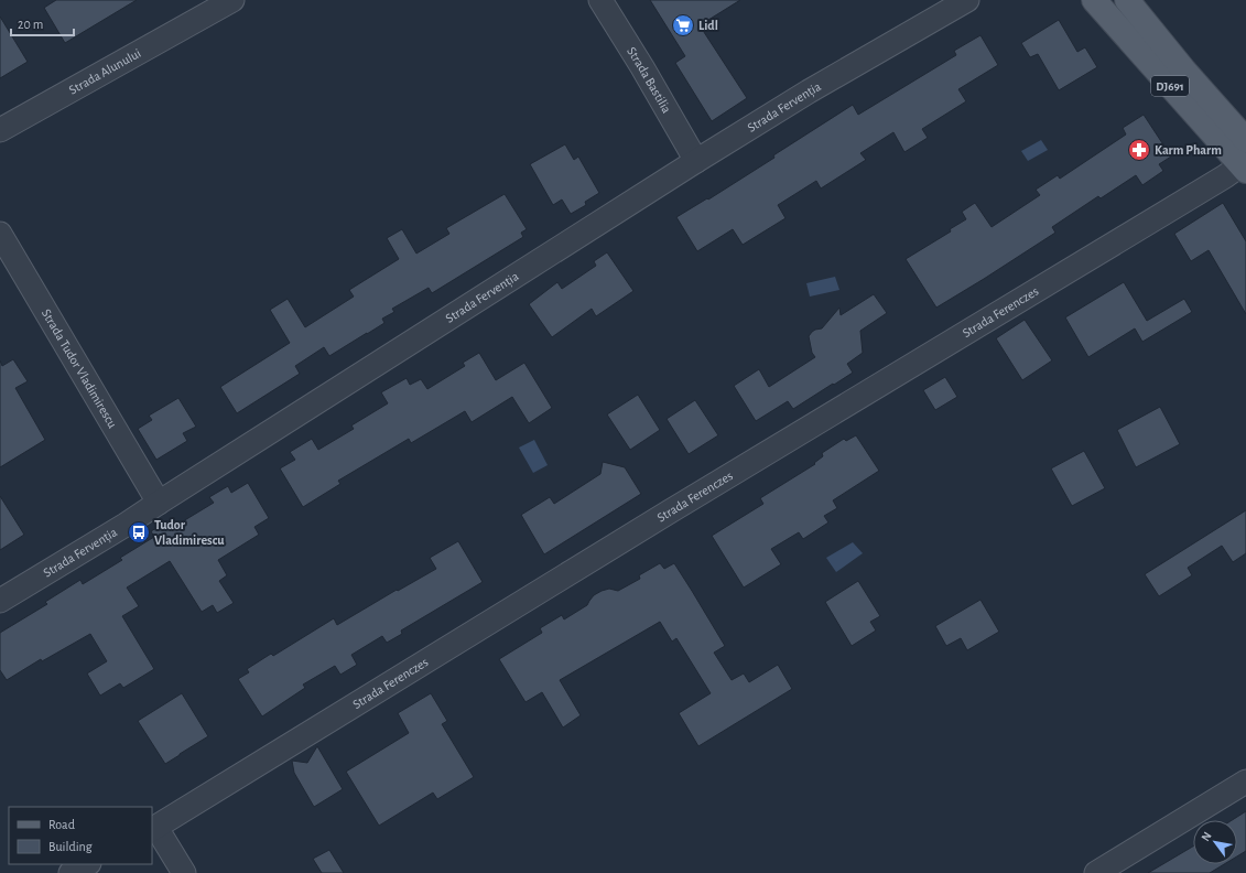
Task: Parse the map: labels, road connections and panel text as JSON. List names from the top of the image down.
{
  "streets": {
    "main road": ["DJ691"],
    "street": [
      "Strada Alunului",
      "Strada Bastilia",
      "Strada Fervenția",
      "Strada Ferenczes",
      "Strada Tudor Vladimirescu"
    ]
  },
  "crossings": [
    ["Strada Bastilia", "Strada Fervenția"],
    ["DJ691", "Strada Ferenczes"],
    ["Strada Fervenția", "Strada Tudor Vladimirescu"]
  ],
  "places": {
    "supermarket": ["Lidl"],
    "pharmacy": ["Karm Pharm"],
    "bus stop": ["Tudor Vladimirescu"]
  },
  "legend": ["Road", "Building"],
  "scale_bar": "20 m",
  "north": "top left"
}
